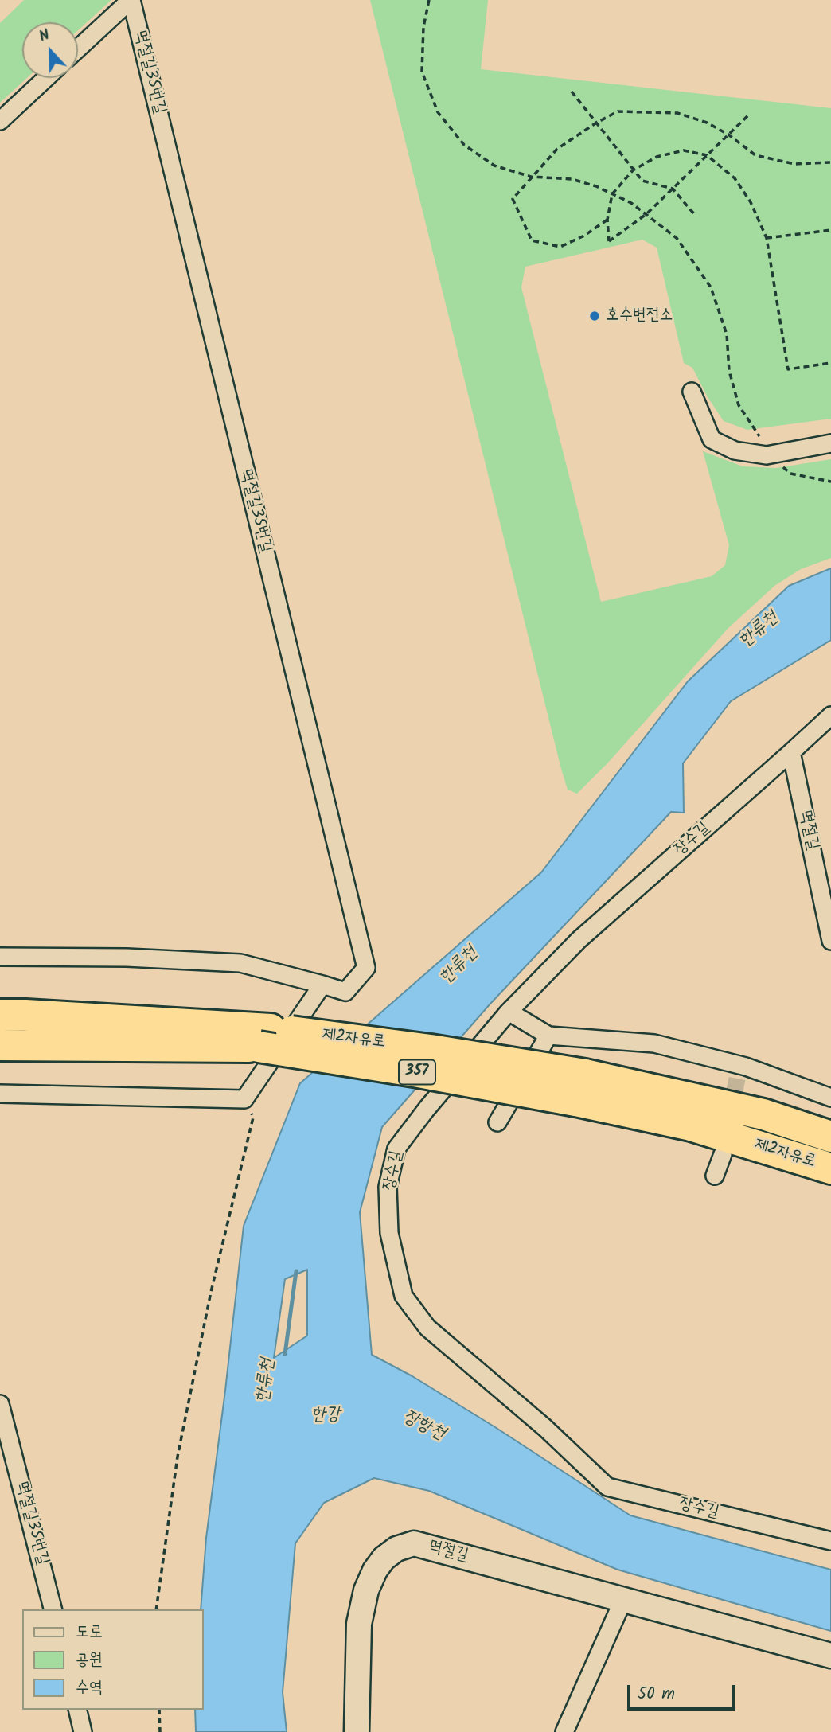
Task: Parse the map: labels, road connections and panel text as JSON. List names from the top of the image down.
{
  "streets": {
    "highway": ["제2자유로", "357"],
    "street": ["멱절길35번길", "멱절길", "장수길"]
  },
  "crossings": [
    ["멱절길", "장수길"]
  ],
  "water": ["한류천", "한강", "장항천"],
  "places": ["호수변전소"],
  "legend": ["도로", "공원", "수역"],
  "scale_bar": "50 m",
  "north": "top"
}
